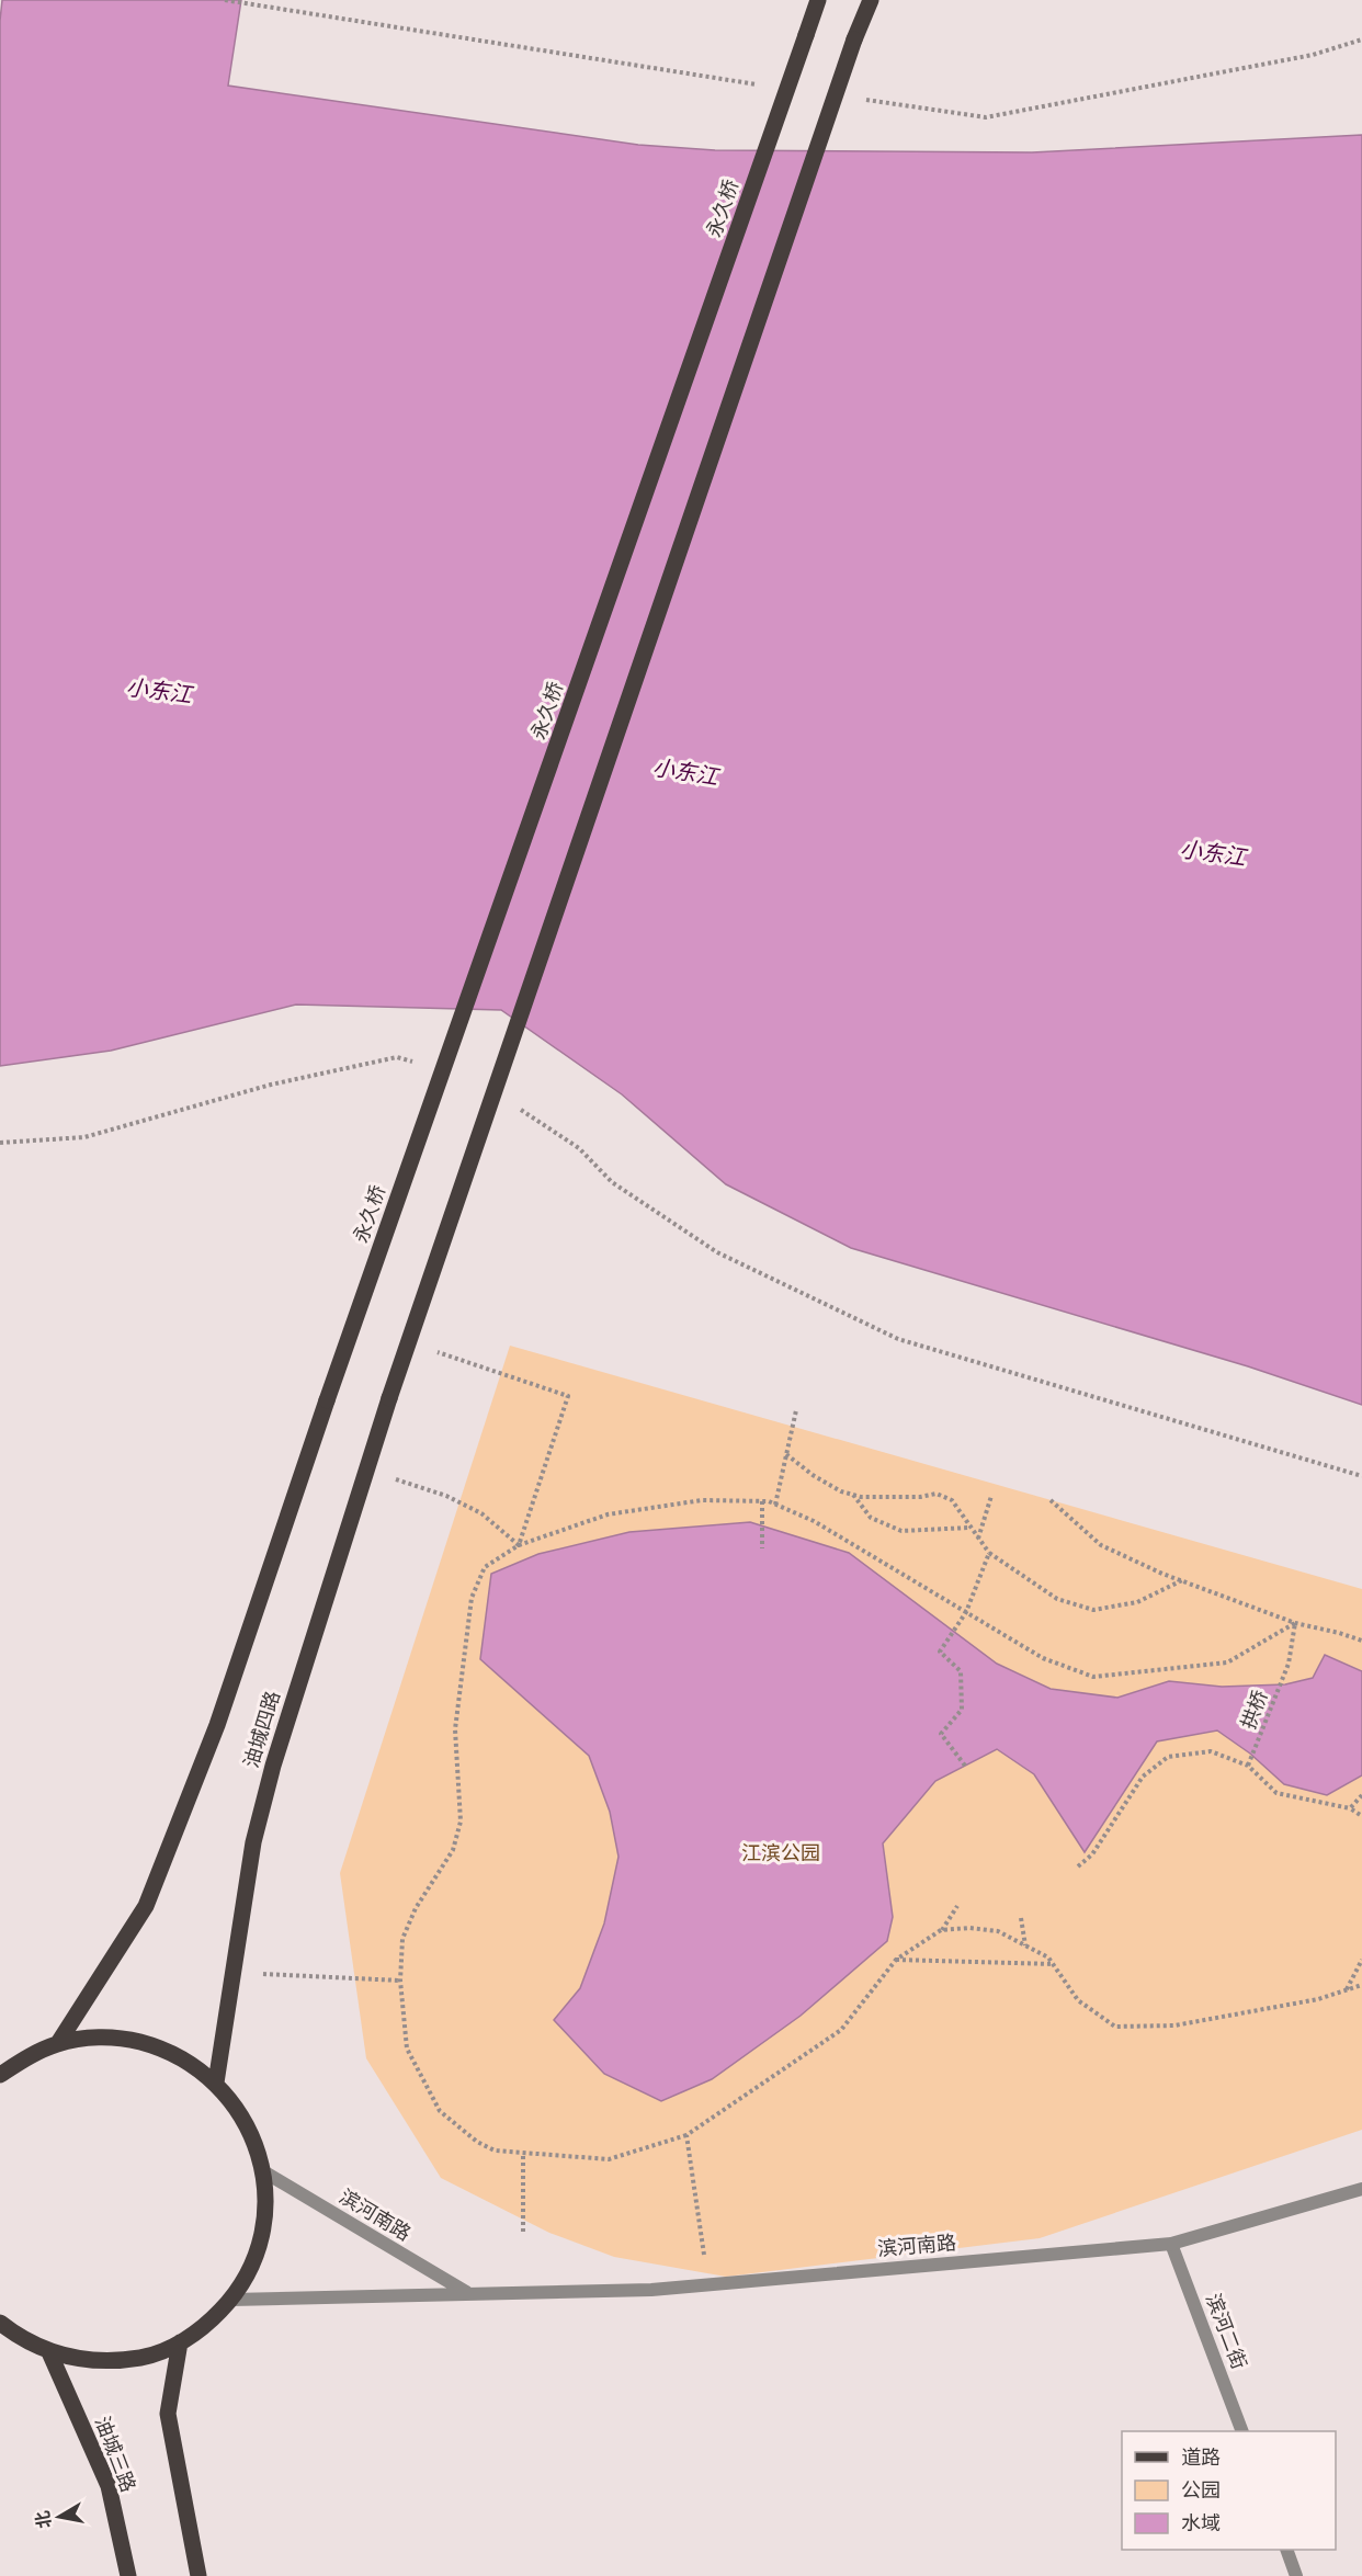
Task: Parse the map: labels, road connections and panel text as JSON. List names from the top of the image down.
{
  "streets": {
    "main road": ["永久桥", "油城四路", "油城三路"],
    "street": ["滨河南路", "滨河二街"],
    "path": ["拱桥"]
  },
  "crossings": [
    ["滨河南路", "滨河二街"]
  ],
  "water": ["小东江"],
  "parks": ["江滨公园"],
  "legend": ["道路", "公园", "水域"],
  "north": "left"
}
